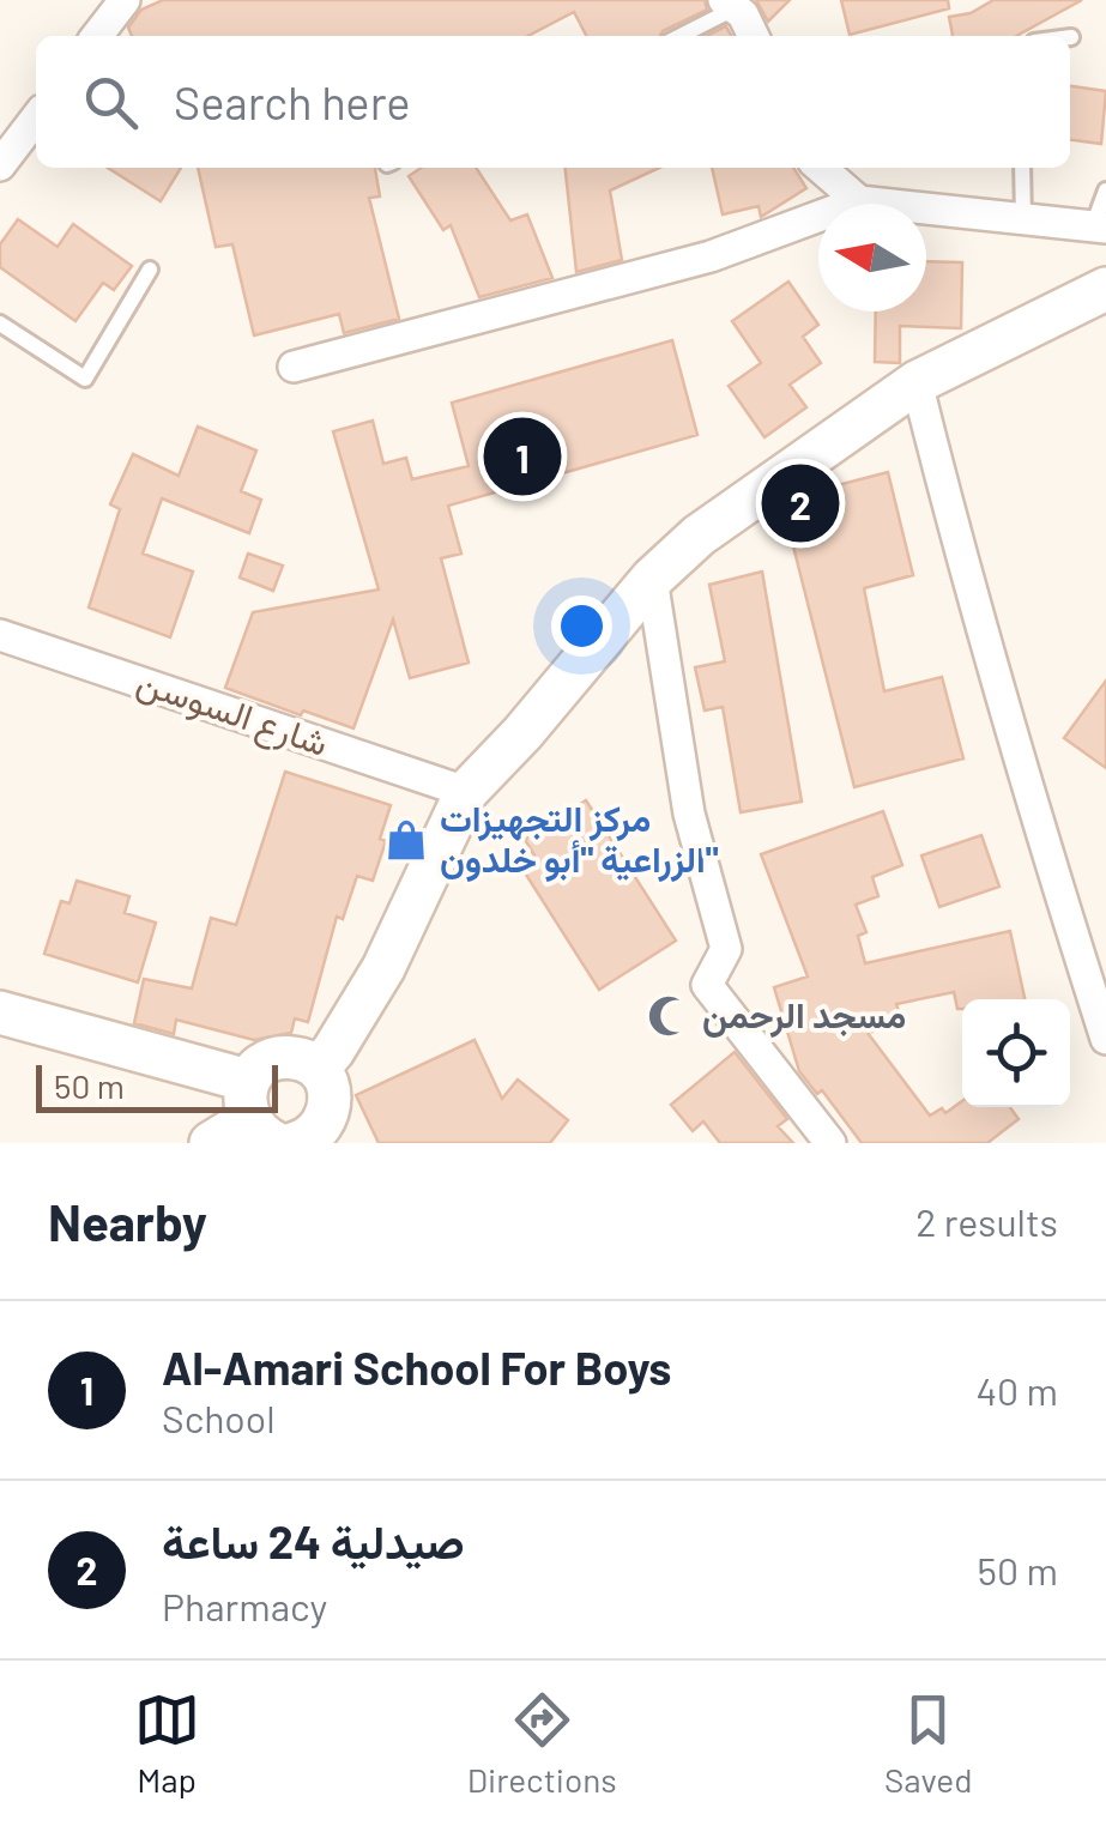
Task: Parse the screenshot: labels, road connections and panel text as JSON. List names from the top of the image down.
{
  "streets": {
    "street": ["شارع السوسن"]
  },
  "places": {
    "shop": ["مركز التجهيزات الزراعية \"أبو خلدون\""],
    "mosque": ["مسجد الرحمن"]
  },
  "scale_bar": "50 m",
  "north": "left",
  "page": {
    "search": "Search here",
    "pins": ["1", "2"],
    "scale": "50 m",
    "heading": ["Nearby", "2 results"],
    "list": [
      {
        "mark": "1",
        "name": "Al-Amari School For Boys",
        "note": "School",
        "value": "40 m"
      },
      {
        "mark": "2",
        "name": "صيدلية 24 ساعة",
        "note": "Pharmacy",
        "value": "50 m"
      }
    ],
    "nav": ["Map", "Directions", "Saved"]
  }
}
